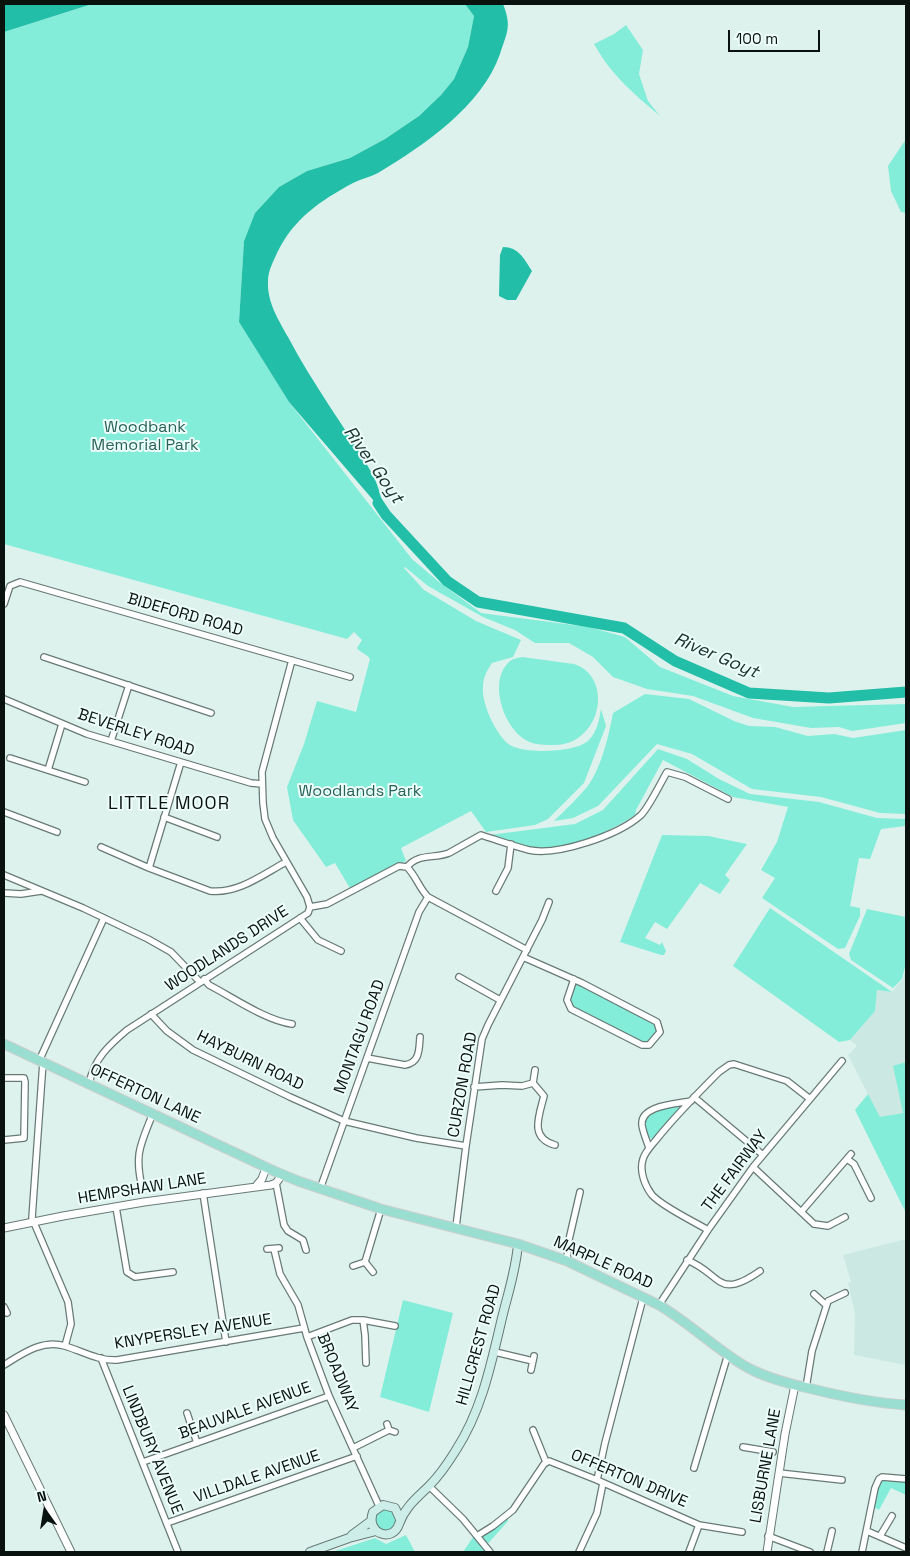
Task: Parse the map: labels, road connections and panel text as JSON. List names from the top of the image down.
{
  "streets": {
    "main road": ["OFFERTON LANE", "MARPLE ROAD", "HILLCREST ROAD"],
    "street": [
      "BIDEFORD ROAD",
      "BEVERLEY ROAD",
      "WOODLANDS DRIVE",
      "MONTAGU ROAD",
      "HAYBURN ROAD",
      "CURZON ROAD",
      "THE FAIRWAY",
      "HEMPSHAW LANE",
      "KNYPERSLEY AVENUE",
      "BROADWAY",
      "BEAUVALE AVENUE",
      "LINDBURY AVENUE",
      "LISBURNE LANE",
      "VILLDALE AVENUE",
      "OFFERTON DRIVE"
    ]
  },
  "crossings": [
    ["WOODLANDS DRIVE", "HAYBURN ROAD"],
    ["WOODLANDS DRIVE", "OFFERTON LANE"],
    ["MONTAGU ROAD", "HAYBURN ROAD"],
    ["MONTAGU ROAD", "MARPLE ROAD"],
    ["HAYBURN ROAD", "CURZON ROAD"],
    ["CURZON ROAD", "MARPLE ROAD"],
    ["OFFERTON LANE", "MARPLE ROAD"],
    ["THE FAIRWAY", "MARPLE ROAD"],
    ["MARPLE ROAD", "HILLCREST ROAD"],
    ["MARPLE ROAD", "LISBURNE LANE"],
    ["KNYPERSLEY AVENUE", "BROADWAY"],
    ["KNYPERSLEY AVENUE", "LINDBURY AVENUE"],
    ["HILLCREST ROAD", "BROADWAY"],
    ["BROADWAY", "BEAUVALE AVENUE"],
    ["BROADWAY", "VILLDALE AVENUE"],
    ["BEAUVALE AVENUE", "LINDBURY AVENUE"],
    ["LINDBURY AVENUE", "VILLDALE AVENUE"]
  ],
  "districts": ["LITTLE MOOR"],
  "water": ["River Goyt"],
  "parks": ["Woodbank Memorial Park", "Woodlands Park"],
  "scale_bar": "100 m",
  "north": "top"
}
